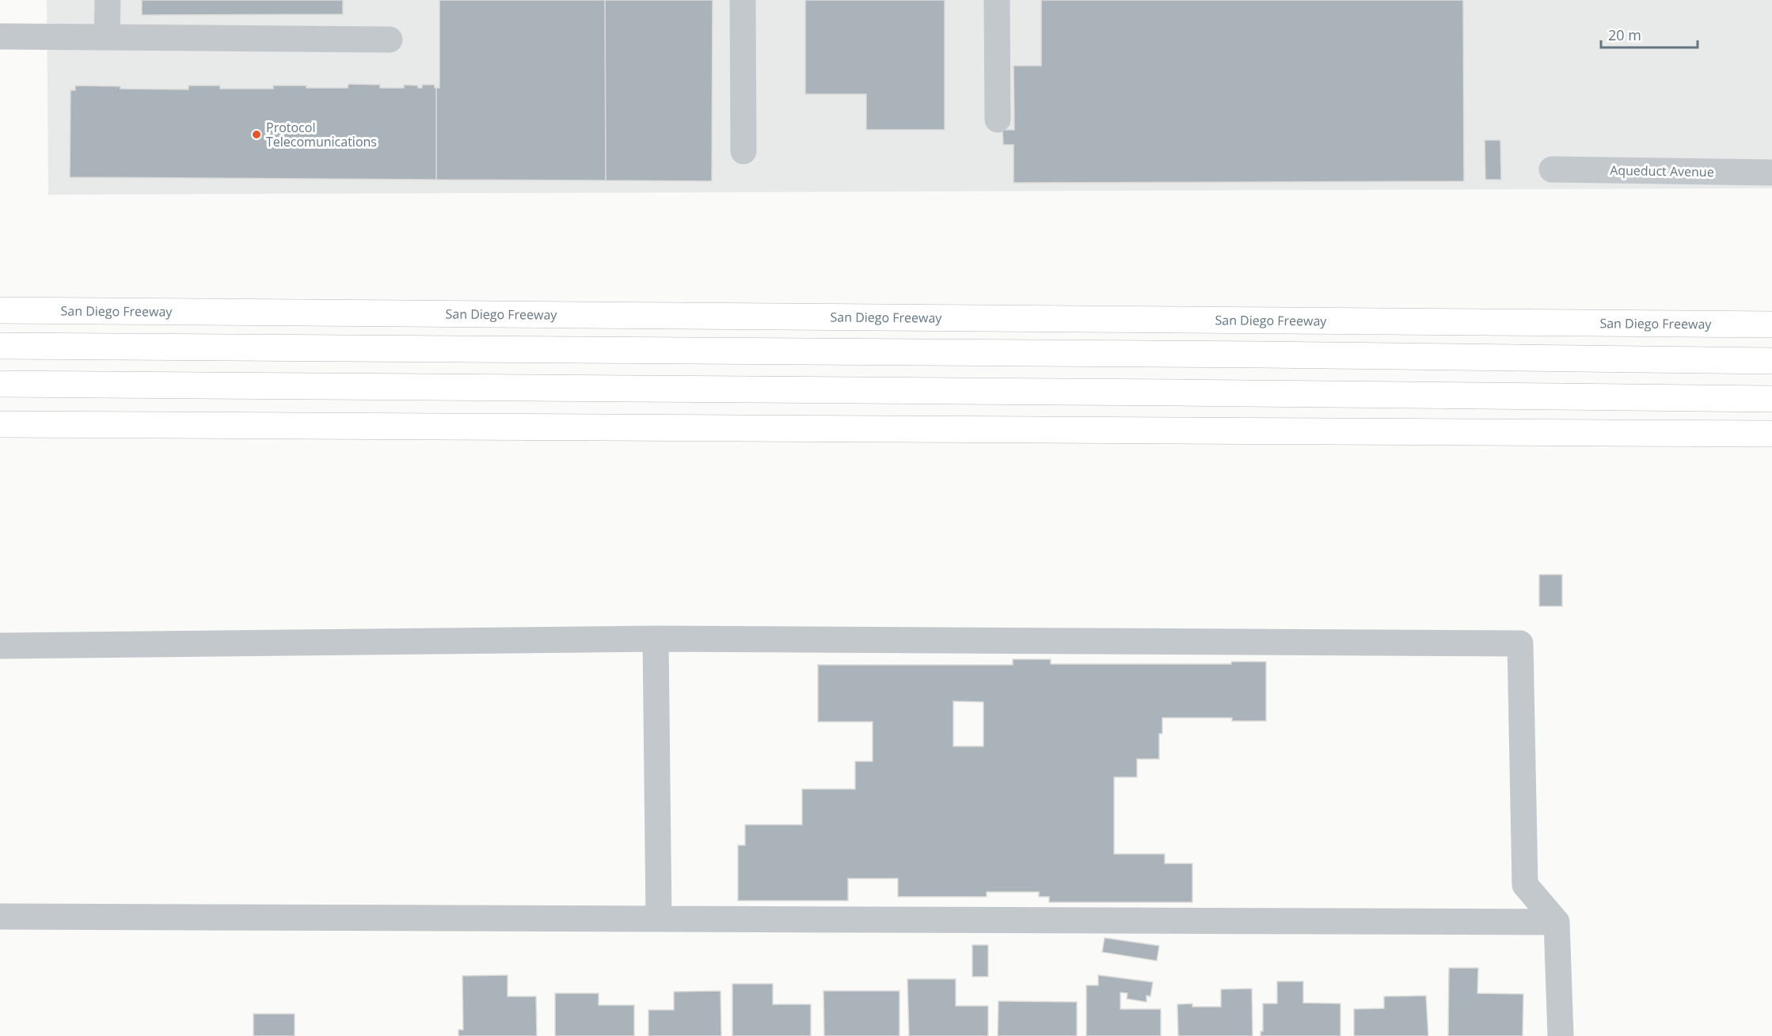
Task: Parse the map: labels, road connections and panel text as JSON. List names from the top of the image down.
{
  "streets": {
    "highway": ["San Diego Freeway"],
    "lane": ["Aqueduct Avenue"]
  },
  "places": ["Protocol Telecomunications"],
  "scale_bar": "20 m"
}
